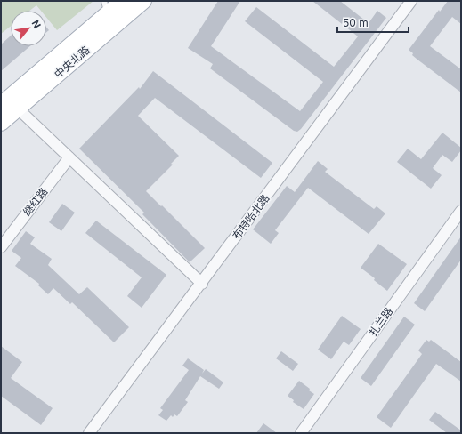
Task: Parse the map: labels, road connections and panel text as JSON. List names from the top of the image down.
{
  "streets": {
    "main road": ["中央北路"],
    "street": ["继红路", "布特哈北路", "扎兰路"]
  },
  "scale_bar": "50 m",
  "north": "top right"
}
